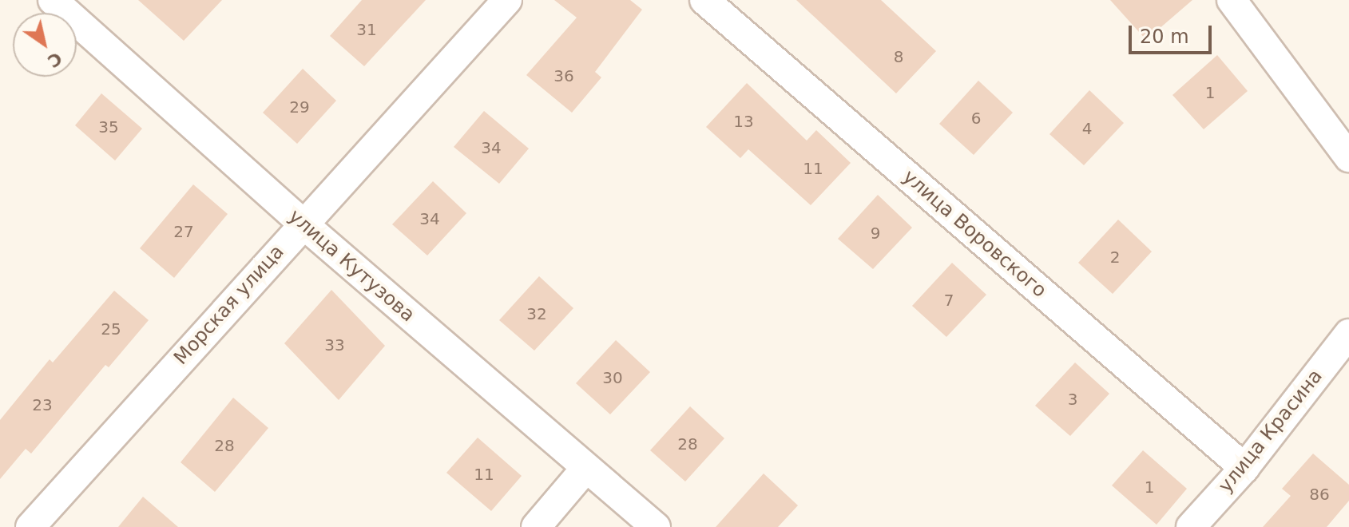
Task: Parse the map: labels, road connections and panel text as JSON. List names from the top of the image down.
{
  "streets": {
    "street": [
      "улица Воровского",
      "улица Кутузова",
      "Морская улица",
      "улица Красина"
    ]
  },
  "crossings": [
    ["улица Воровского", "улица Красина"],
    ["улица Кутузова", "Морская улица"]
  ],
  "house_numbers": [
    "31",
    "8",
    "36",
    "1",
    "29",
    "6",
    "13",
    "35",
    "4",
    "34",
    "11",
    "34",
    "27",
    "9",
    "2",
    "7",
    "32",
    "25",
    "33",
    "30",
    "3",
    "23",
    "28",
    "28",
    "11",
    "1",
    "86"
  ],
  "scale_bar": "20 m",
  "north": "bottom right"
}
